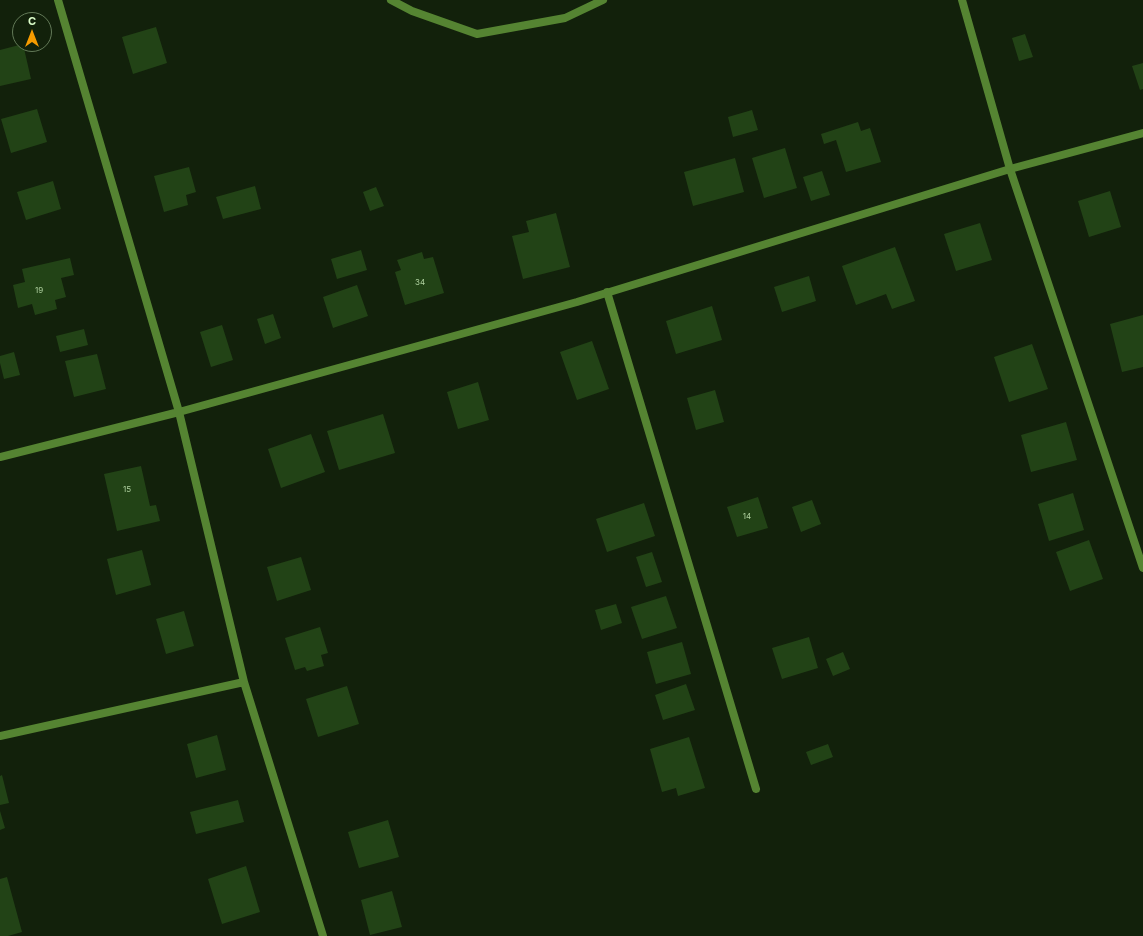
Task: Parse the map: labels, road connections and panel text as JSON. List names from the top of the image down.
{
  "house_numbers": [
    "34",
    "19",
    "15",
    "14"
  ],
  "north": "top"
}
